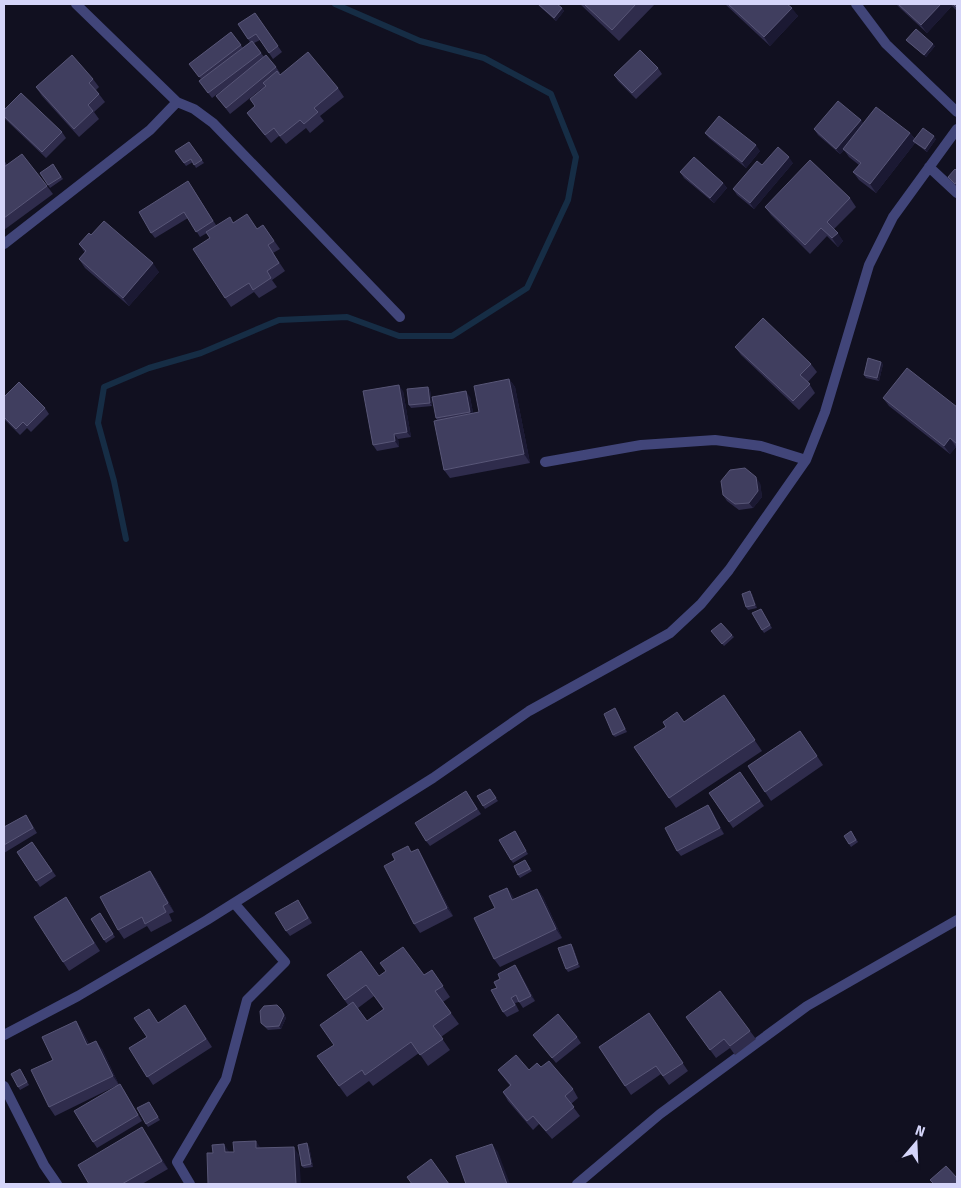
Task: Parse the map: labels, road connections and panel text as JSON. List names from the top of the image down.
{
  "north": "top"
}
